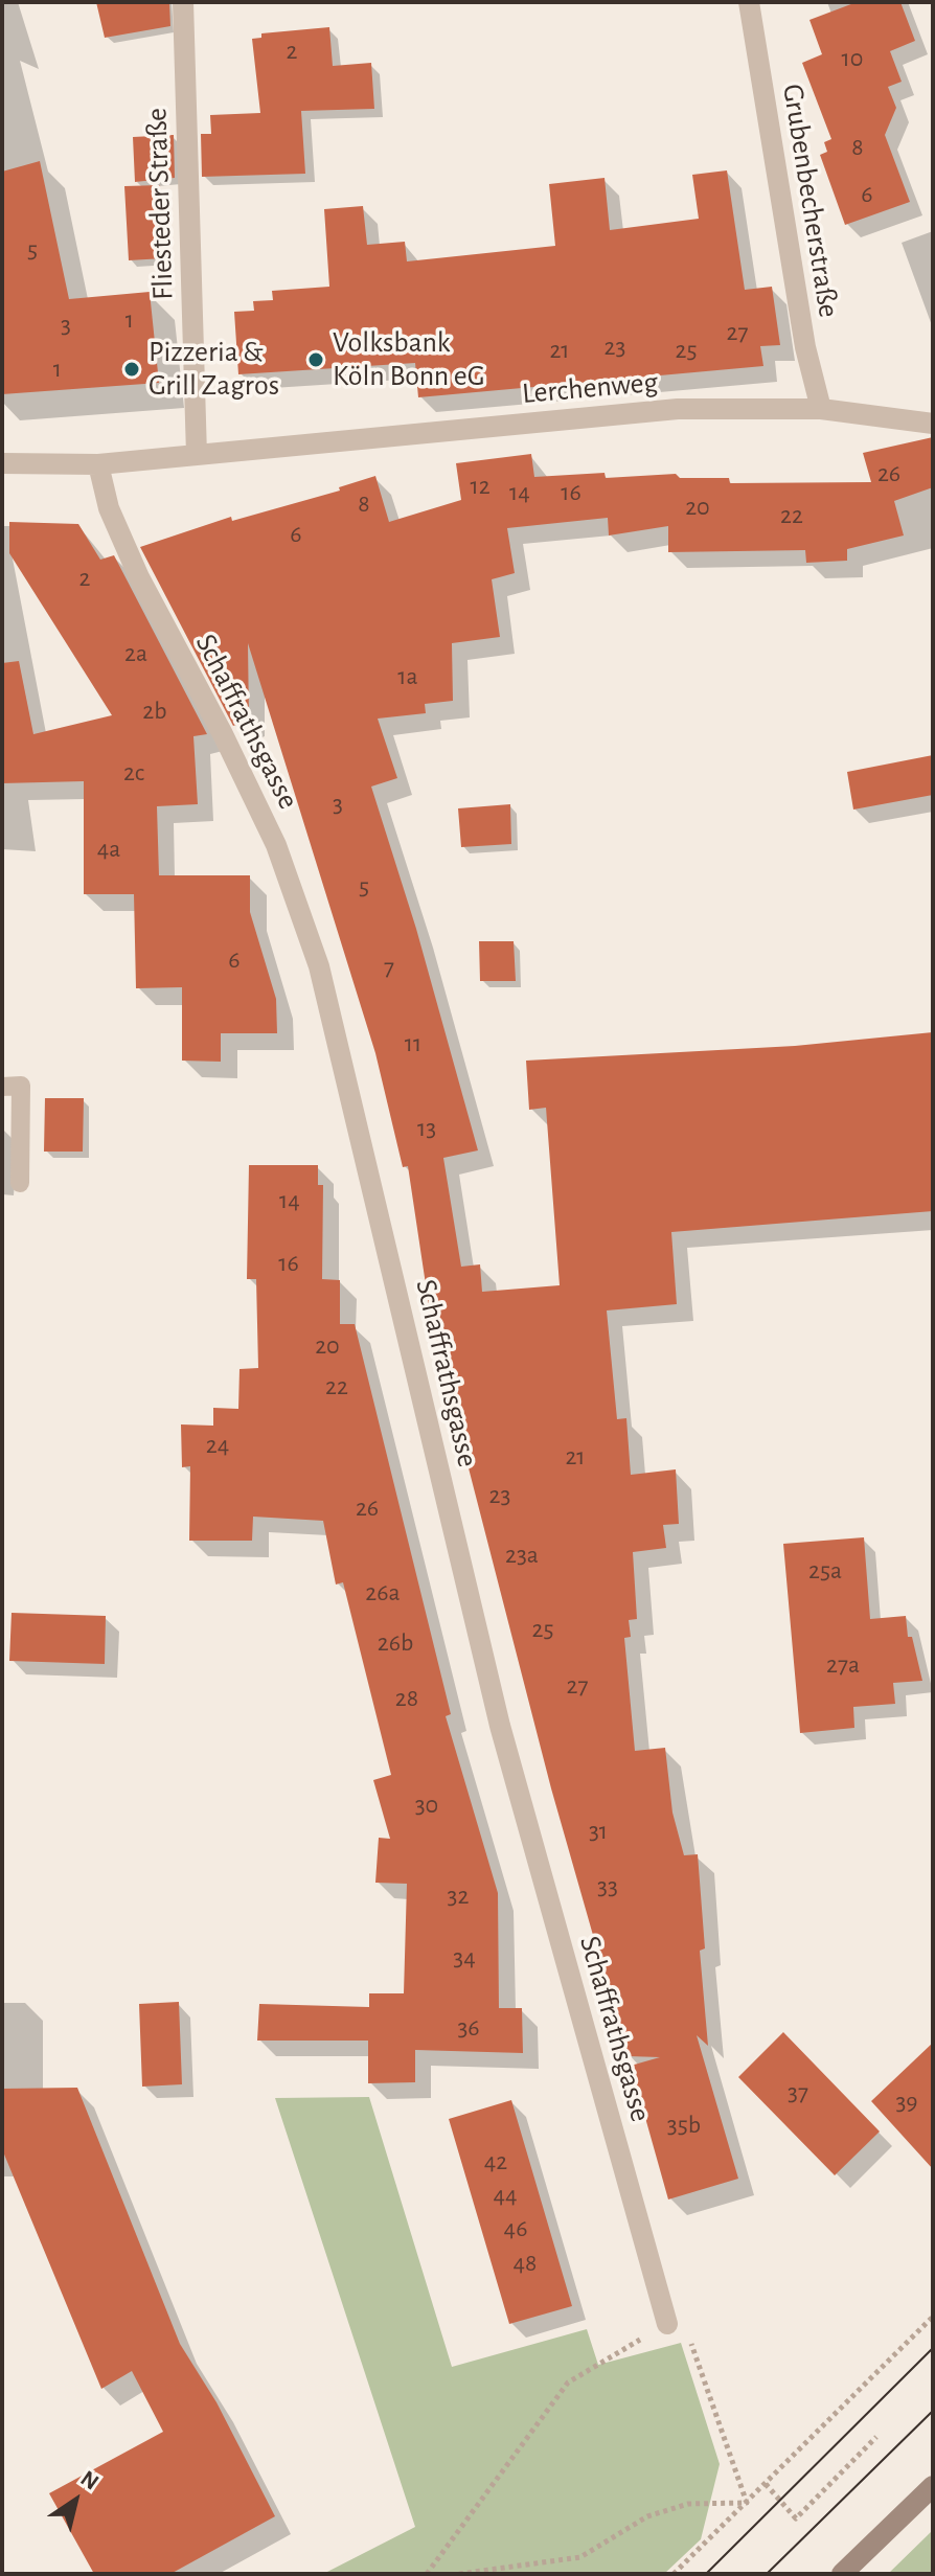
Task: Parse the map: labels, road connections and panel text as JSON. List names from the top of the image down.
{
  "streets": {
    "street": [
      "Grubenbecherstraße",
      "Fliesteder Straße",
      "Lerchenweg",
      "Schaffrathsgasse"
    ]
  },
  "crossings": [
    ["Grubenbecherstraße", "Lerchenweg"],
    ["Fliesteder Straße", "Lerchenweg"],
    ["Lerchenweg", "Schaffrathsgasse"]
  ],
  "places": ["Volksbank Köln Bonn eG", "Pizzeria & Grill Zagros"],
  "house_numbers": [
    "2",
    "10",
    "8",
    "6",
    "5",
    "1",
    "3",
    "27",
    "23",
    "21",
    "25",
    "1",
    "26",
    "12",
    "14",
    "16",
    "8",
    "20",
    "22",
    "6",
    "2",
    "2a",
    "1a",
    "2b",
    "2c",
    "3",
    "4a",
    "5",
    "6",
    "7",
    "11",
    "13",
    "14",
    "16",
    "20",
    "22",
    "24",
    "21",
    "23",
    "26",
    "23a",
    "25a",
    "26a",
    "25",
    "26b",
    "27a",
    "27",
    "28",
    "30",
    "31",
    "33",
    "32",
    "34",
    "36",
    "37",
    "39",
    "35b",
    "42",
    "44",
    "46",
    "48"
  ],
  "north": "top right"
}
